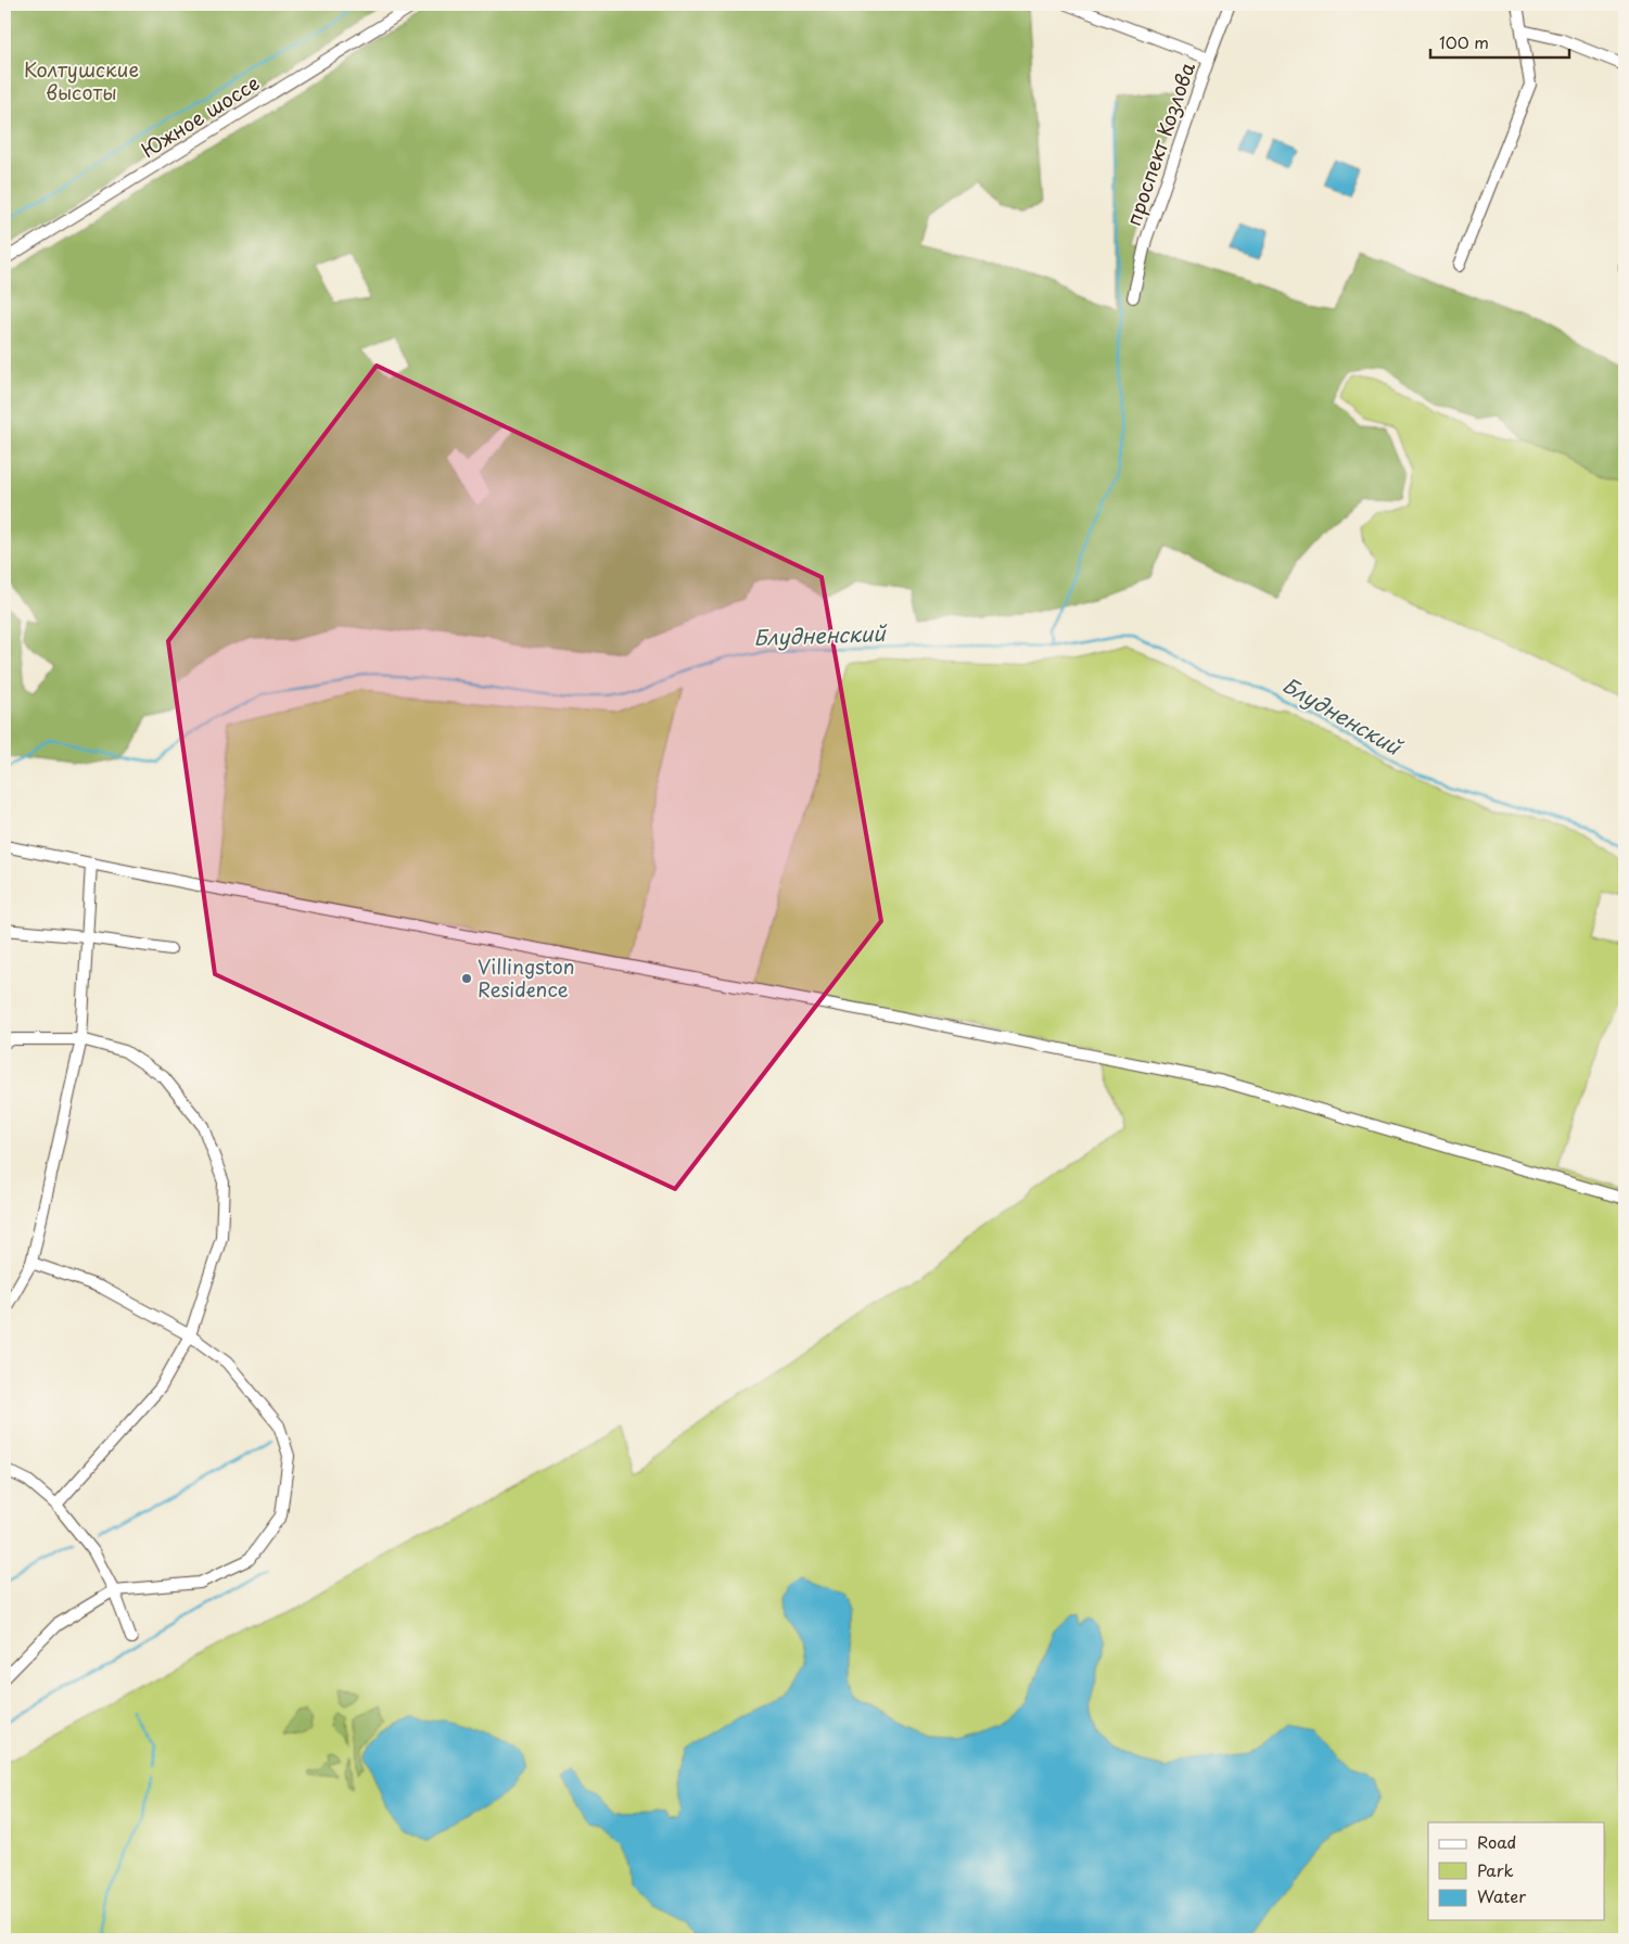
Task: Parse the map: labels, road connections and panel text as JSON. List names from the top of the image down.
{
  "streets": {
    "street": ["Южное шоссе", "проспект Козлова"]
  },
  "water": ["Блудненский"],
  "parks": ["Колтушские высоты"],
  "places": ["Villingston Residence"],
  "legend": ["Road", "Park", "Water"],
  "scale_bar": "100 m"
}
